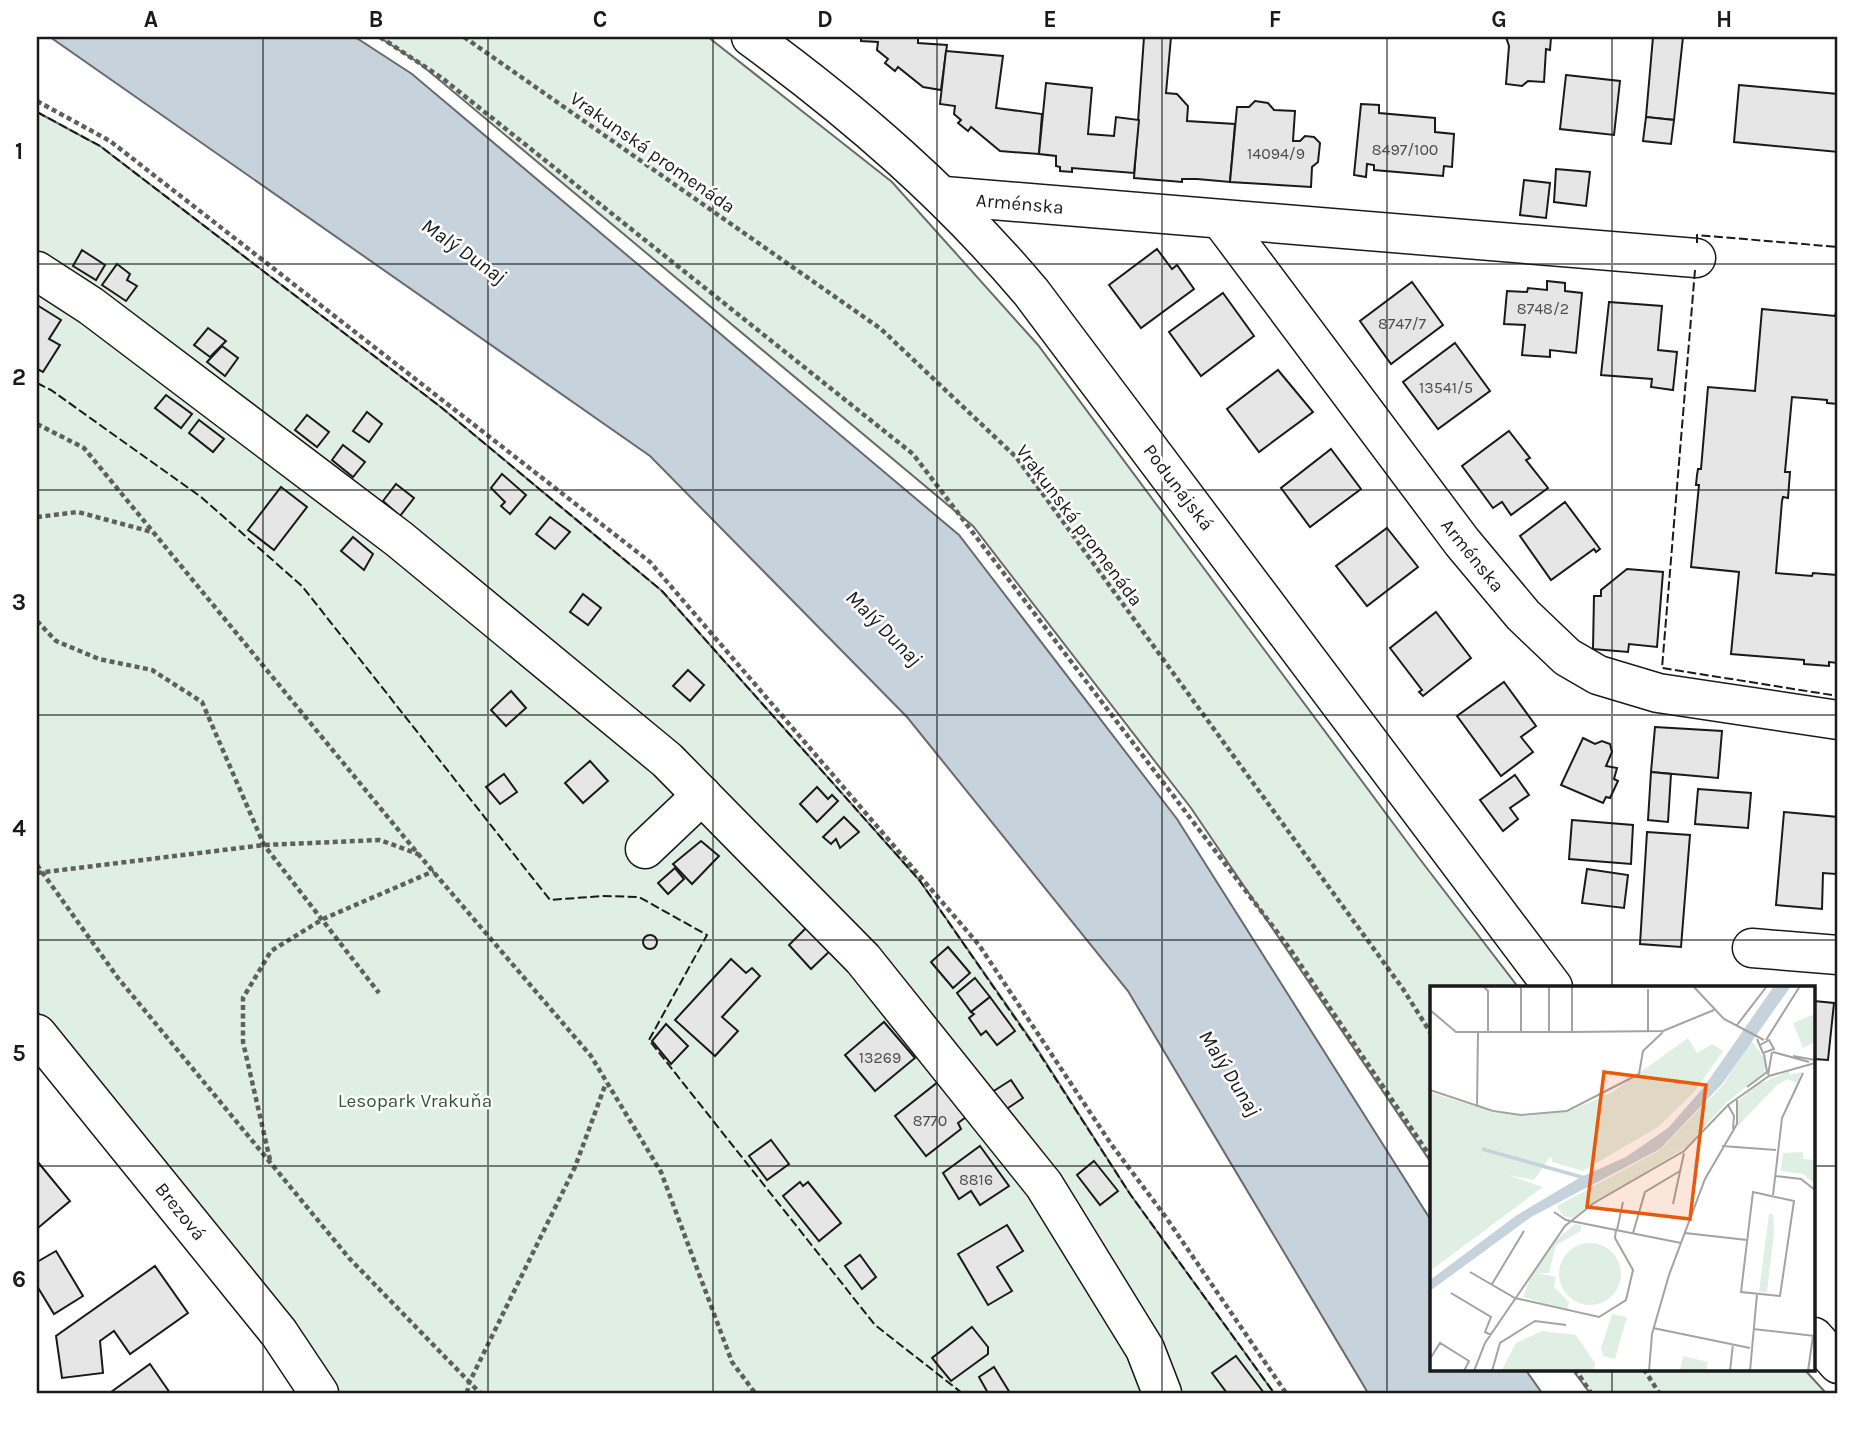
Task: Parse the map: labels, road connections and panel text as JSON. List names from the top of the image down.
{
  "streets": {
    "street": ["Arménska", "Podunajská", "Brezová"],
    "path": ["Vrakunská promenáda"]
  },
  "crossings": [
    ["Arménska", "Podunajská"]
  ],
  "water": ["Malý Dunaj"],
  "parks": ["Lesopark Vrakuňa"],
  "house_numbers": [
    "8497/100",
    "14094/9",
    "8748/2",
    "8747/7",
    "13541/5",
    "13269",
    "8770",
    "8816"
  ],
  "grid": {
    "columns": [
      "A",
      "B",
      "C",
      "D",
      "E",
      "F",
      "G",
      "H"
    ],
    "rows": [
      "1",
      "2",
      "3",
      "4",
      "5",
      "6"
    ]
  }
}
